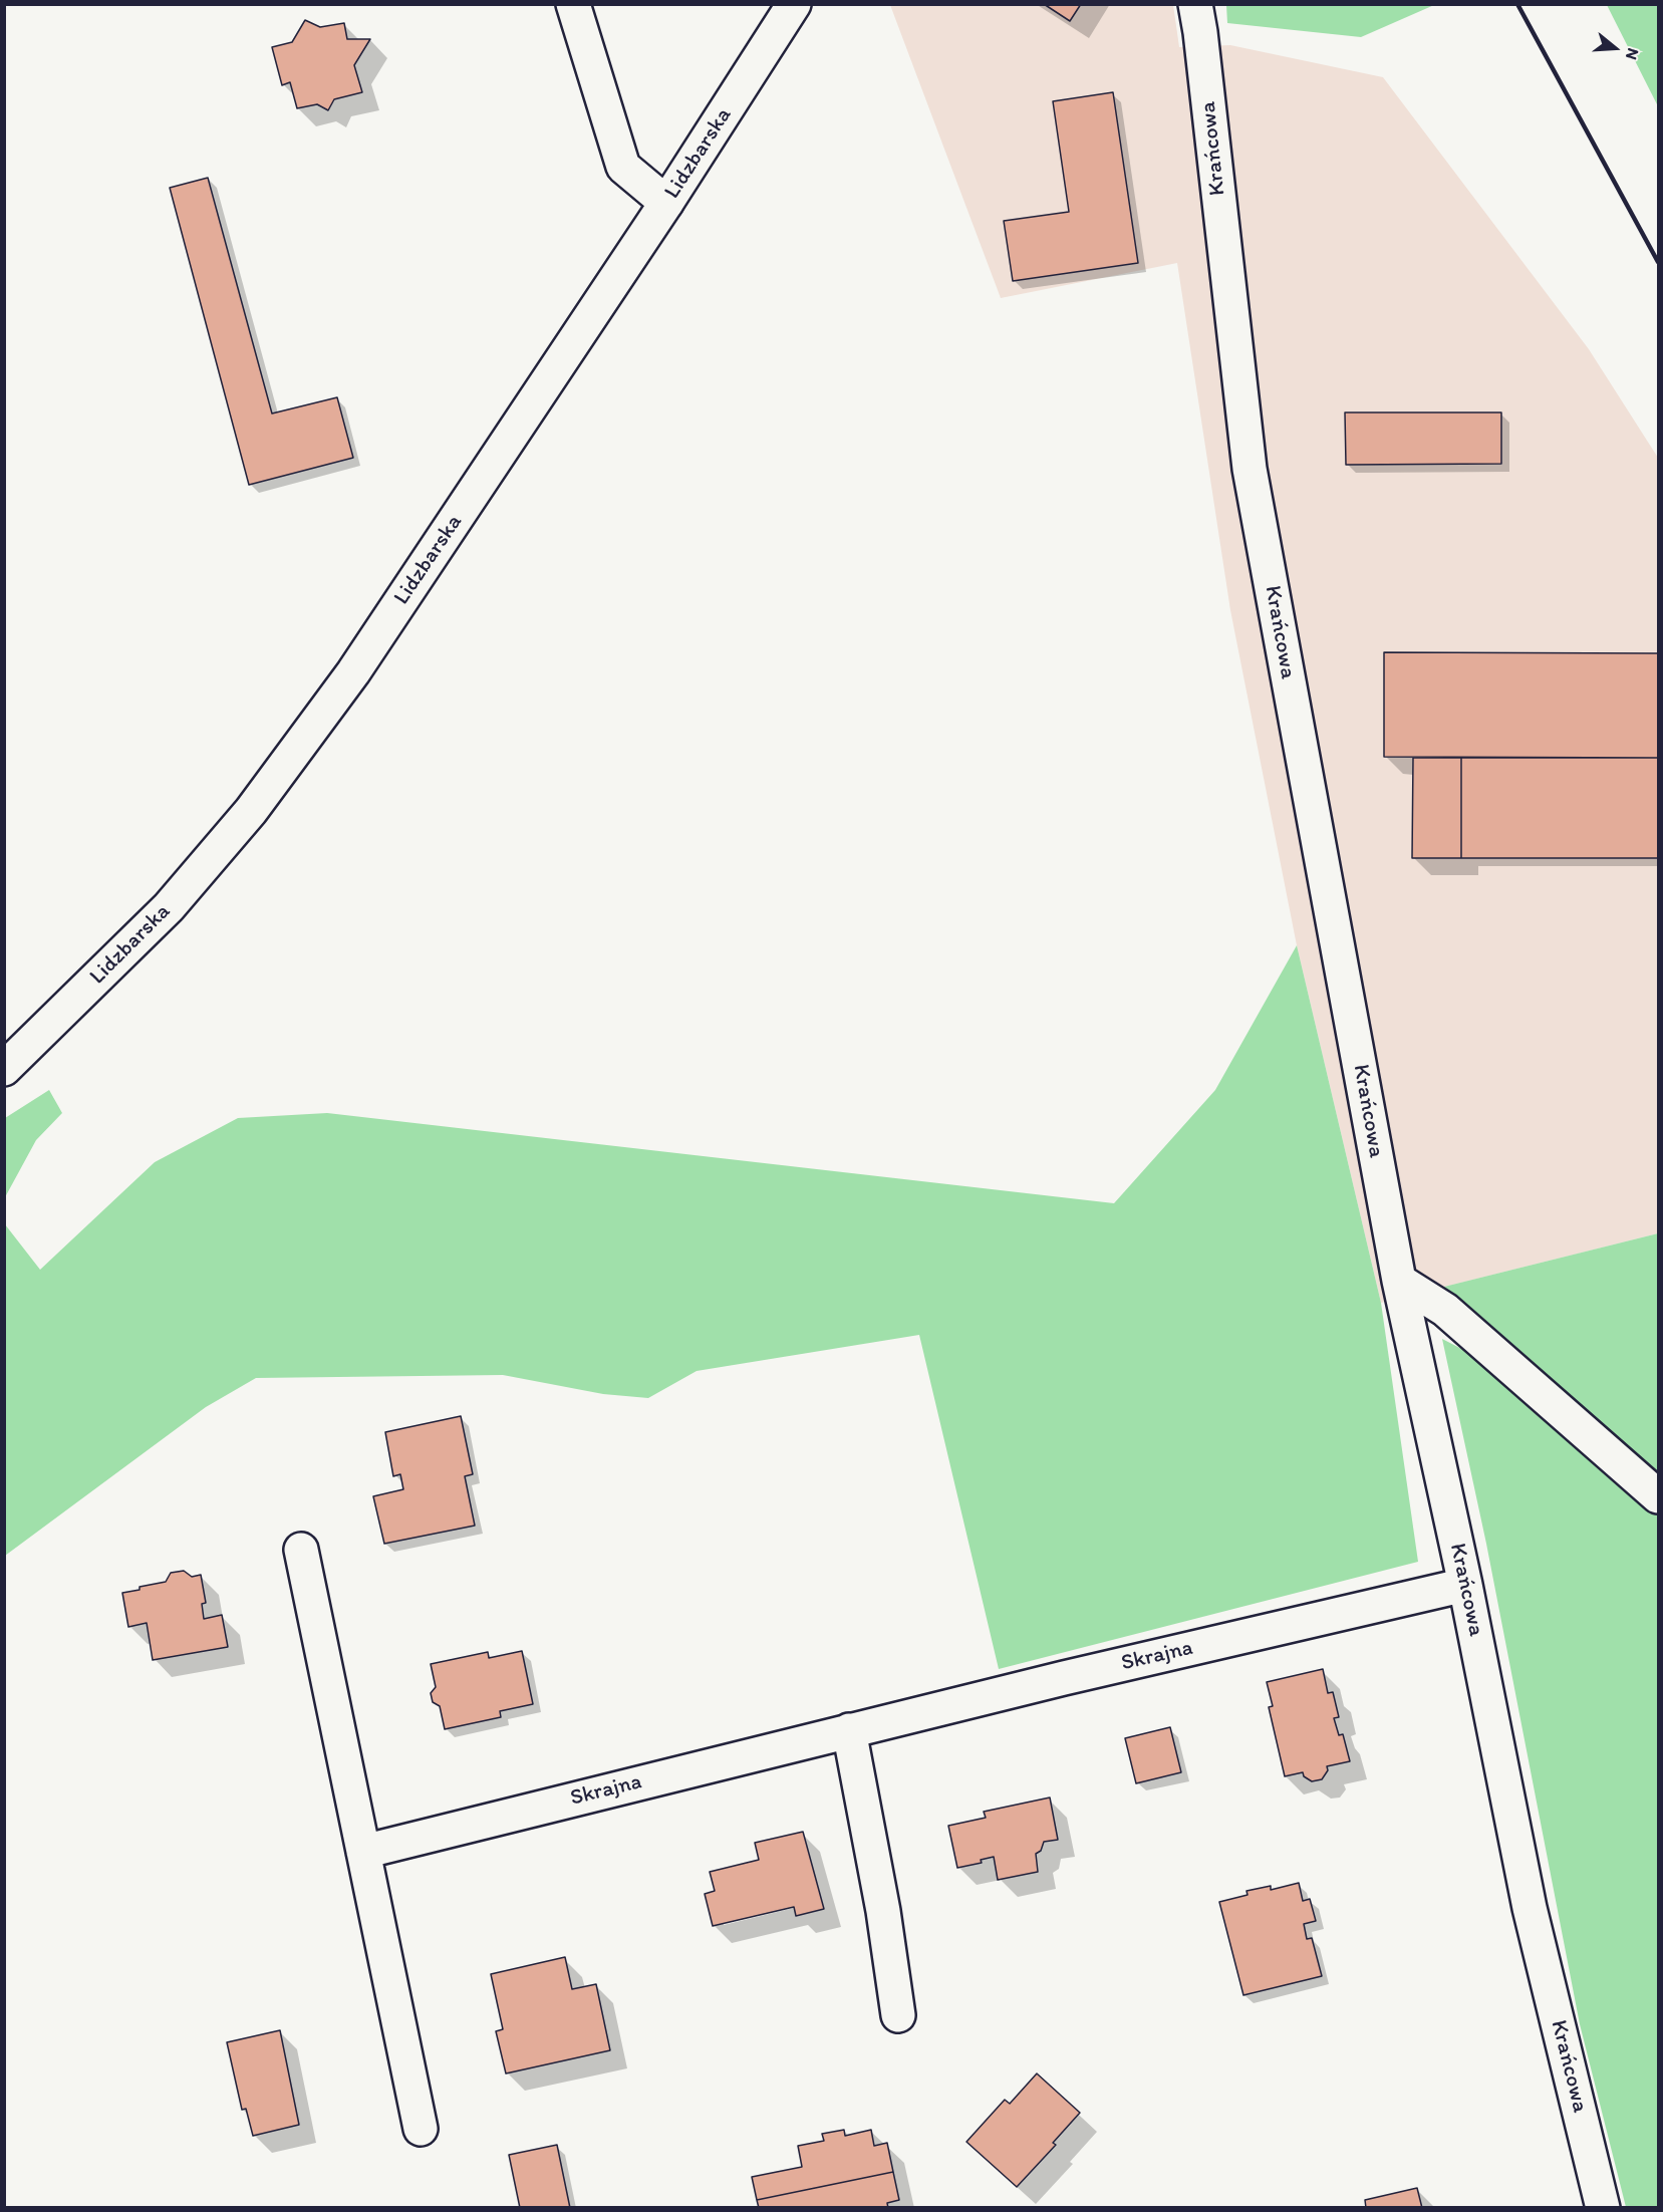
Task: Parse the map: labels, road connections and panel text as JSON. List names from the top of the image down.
{
  "streets": {
    "street": ["Krańcowa", "Lidzbarska", "Skrajna"]
  },
  "crossings": [
    ["Krańcowa", "Skrajna"]
  ],
  "north": "right"
}
